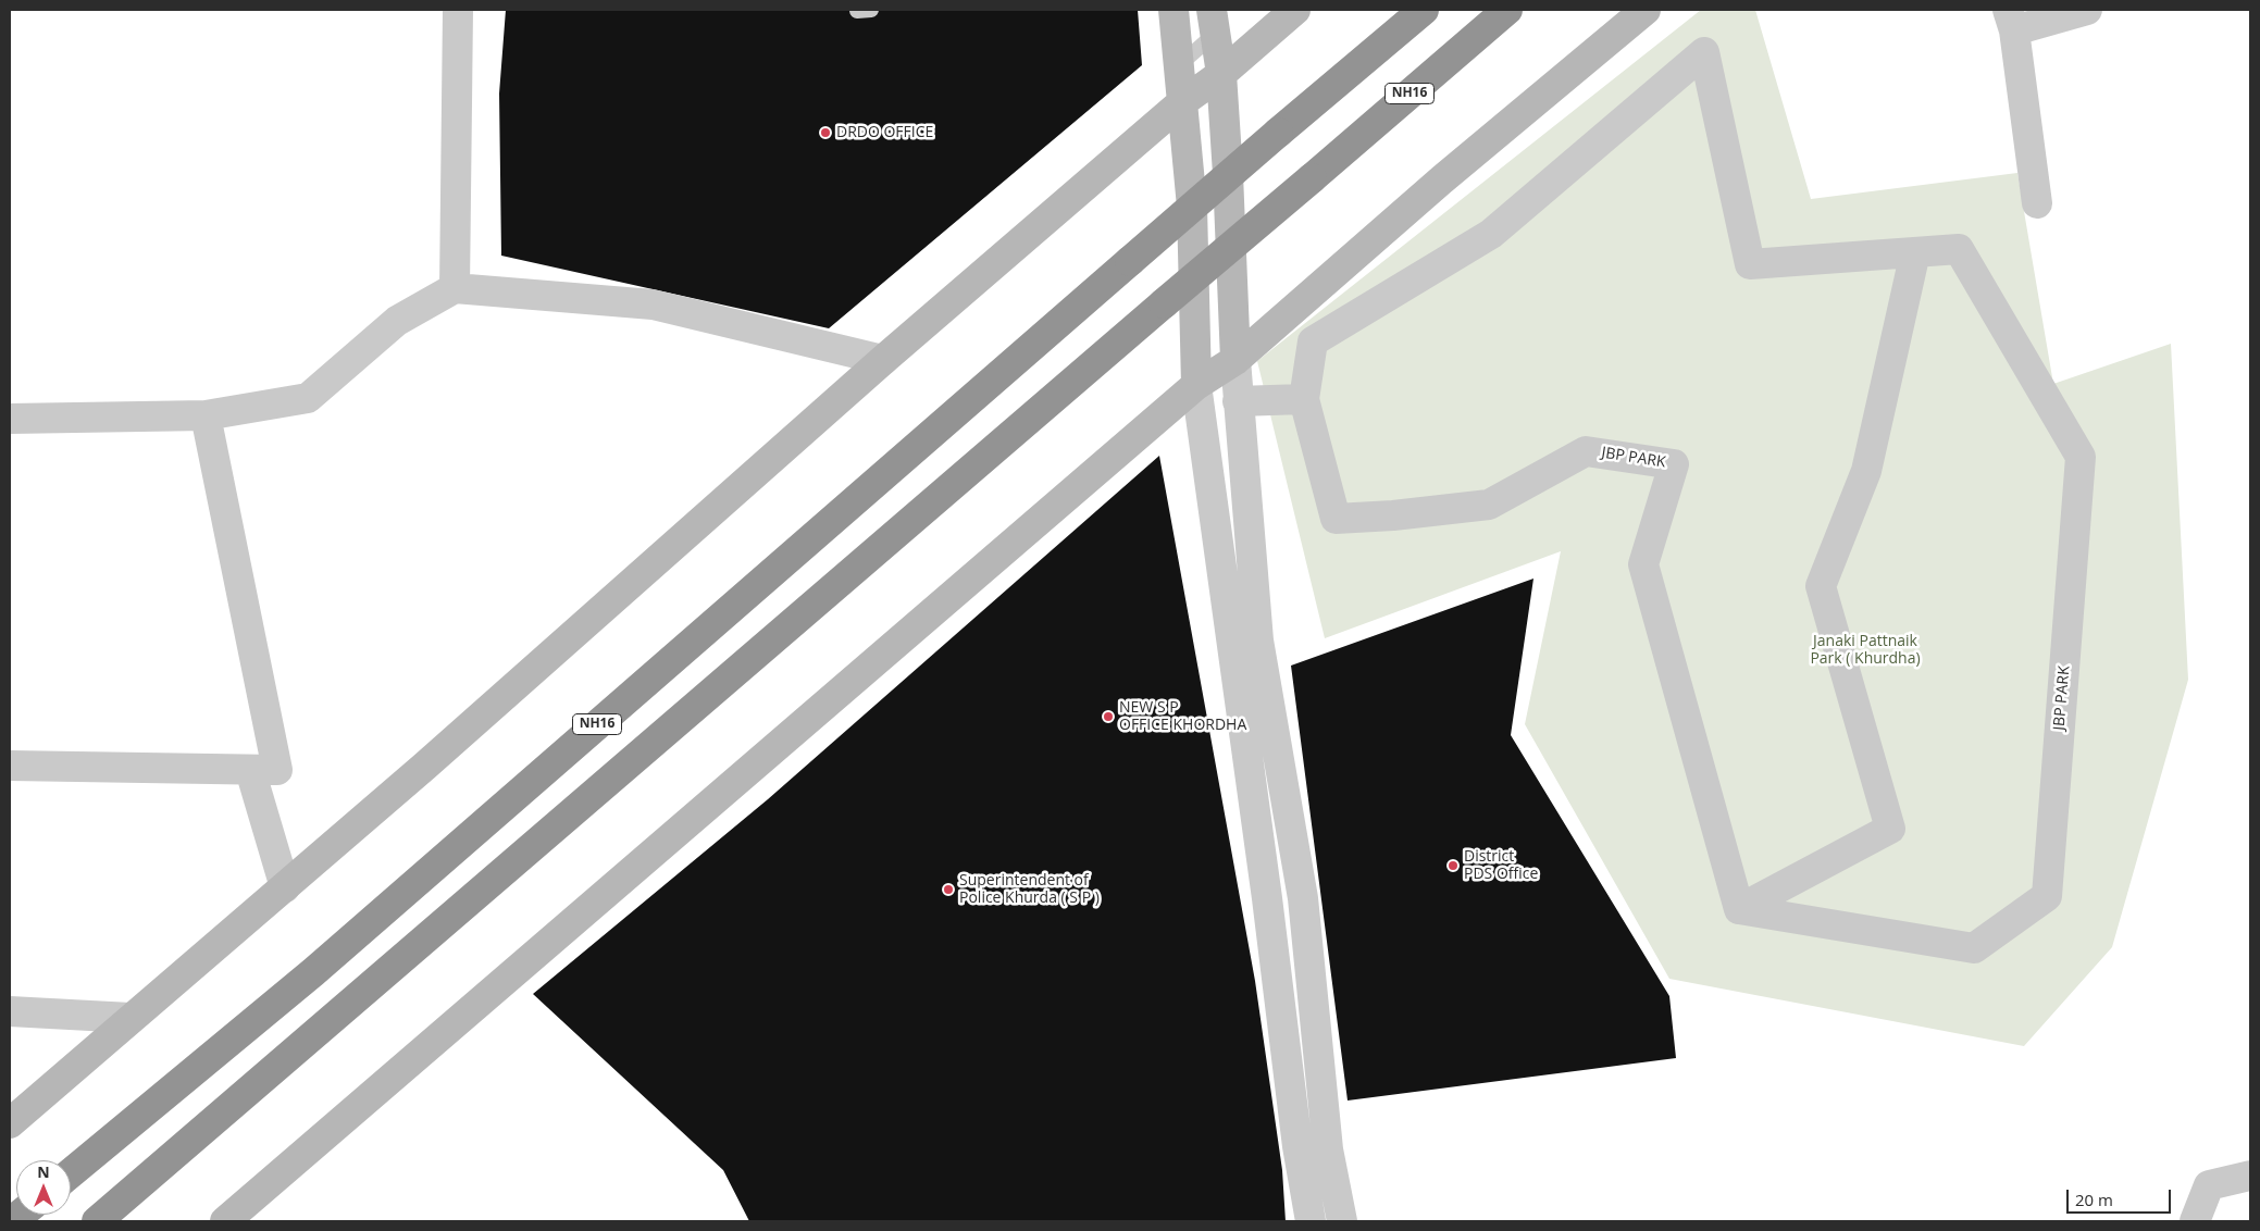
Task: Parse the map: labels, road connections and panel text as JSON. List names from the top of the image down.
{
  "streets": {
    "highway": ["NH16"],
    "street": ["JBP PARK"]
  },
  "parks": ["Janaki Pattnaik Park ( Khurdha)"],
  "places": [
    "DRDO OFFICE",
    "NEW S P OFFICE KHORDHA",
    "District PDS Office",
    "Superintendent of Police Khurda ( S P )"
  ],
  "scale_bar": "20 m",
  "north": "top"
}
